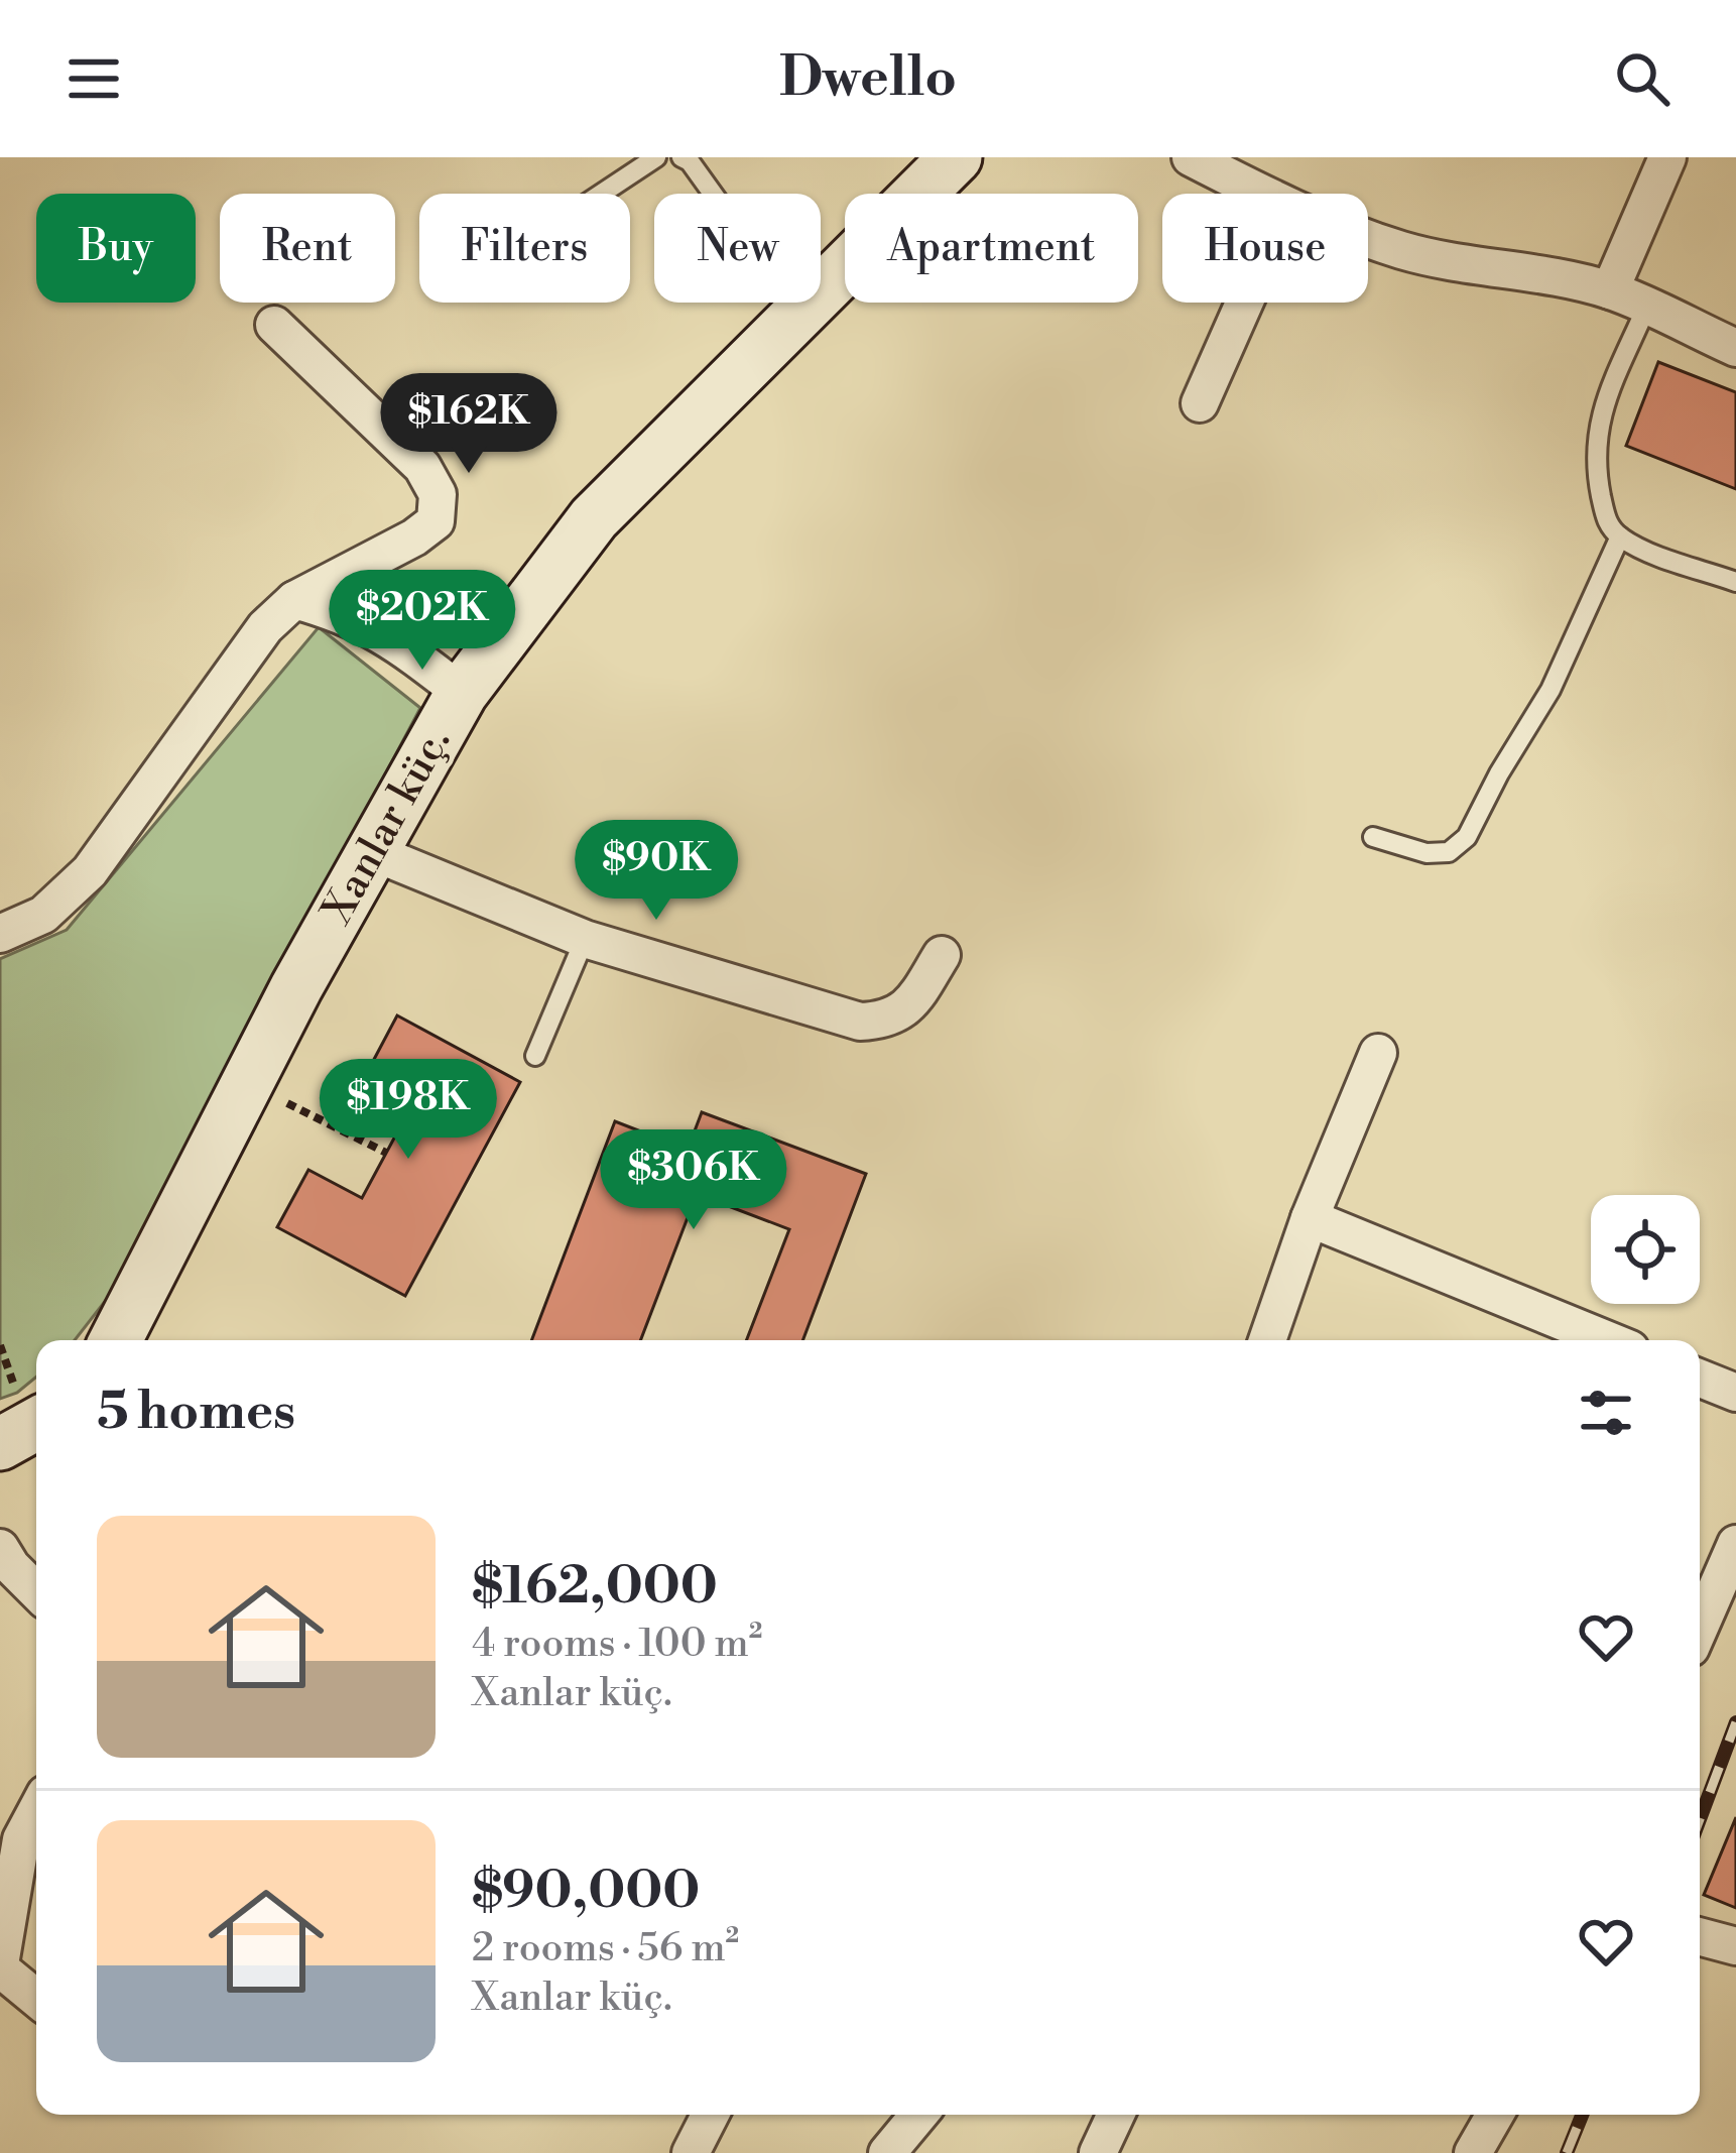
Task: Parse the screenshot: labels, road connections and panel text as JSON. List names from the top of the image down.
{
  "streets": {
    "main road": ["Xanlar küç."]
  },
  "page": {
    "header": "Dwello",
    "chip": [
      "Buy",
      "Rent",
      "Filters",
      "New",
      "Apartment",
      "House"
    ],
    "price": [
      "$162K",
      "$202K",
      "$90K",
      "$198K",
      "$306K"
    ],
    "heading": "5 homes",
    "list": [
      {
        "name": "$162,000",
        "note": "4 rooms · 100 m² · Xanlar küç."
      },
      {
        "name": "$90,000",
        "note": "2 rooms · 56 m² · Xanlar küç."
      }
    ]
  }
}
